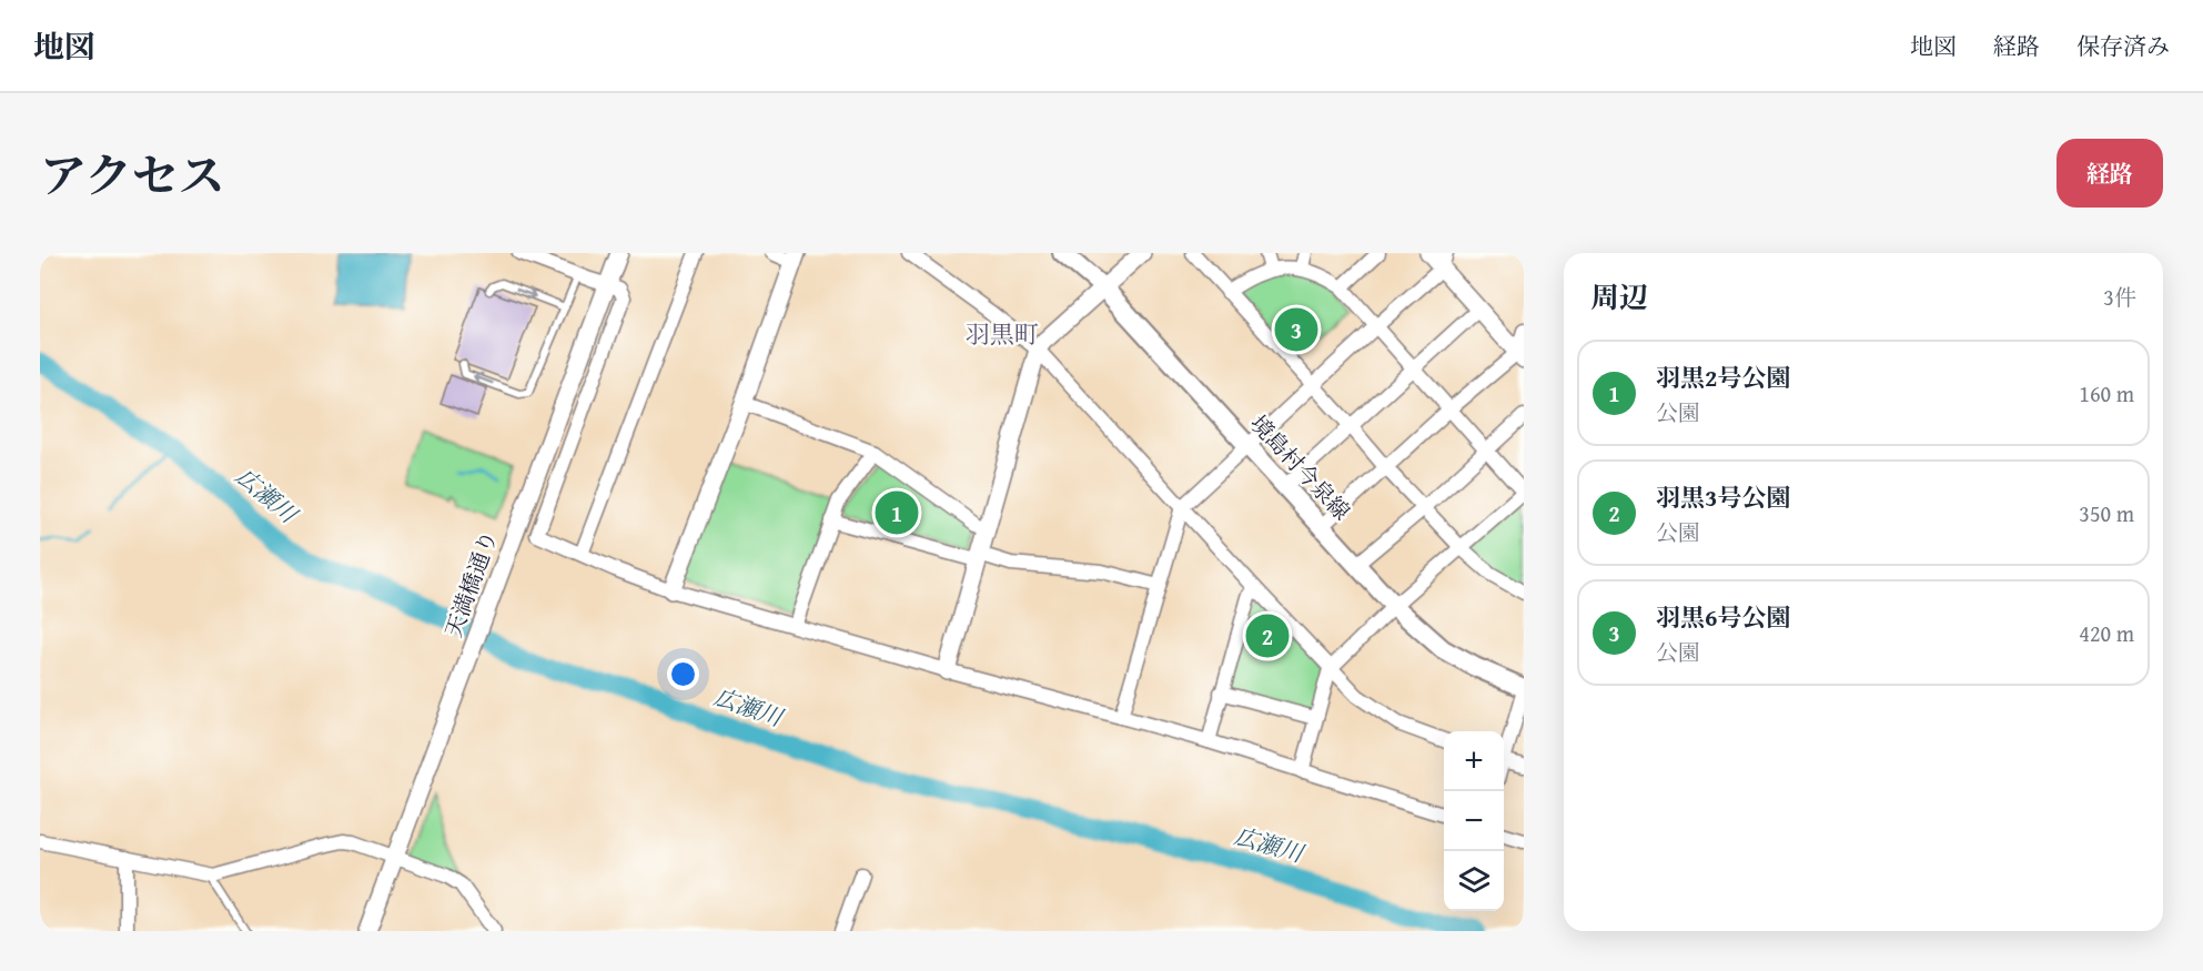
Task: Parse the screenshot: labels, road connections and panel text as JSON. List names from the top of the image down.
{
  "streets": {
    "main road": ["境島村今泉線"],
    "street": ["天満橋通り"]
  },
  "districts": ["羽黒町"],
  "water": ["広瀬川"],
  "page": {
    "header": "地図",
    "nav": ["地図", "経路", "保存済み"],
    "title": "アクセス",
    "buttons": "経路",
    "heading": ["周辺", "3件"],
    "pins": ["3", "1", "2"],
    "list": [
      {
        "mark": "1",
        "name": "羽黒2号公園",
        "note": "公園",
        "value": "160 m"
      },
      {
        "mark": "2",
        "name": "羽黒3号公園",
        "note": "公園",
        "value": "350 m"
      },
      {
        "mark": "3",
        "name": "羽黒6号公園",
        "note": "公園",
        "value": "420 m"
      }
    ],
    "map_buttons": ["+", "−"]
  }
}
